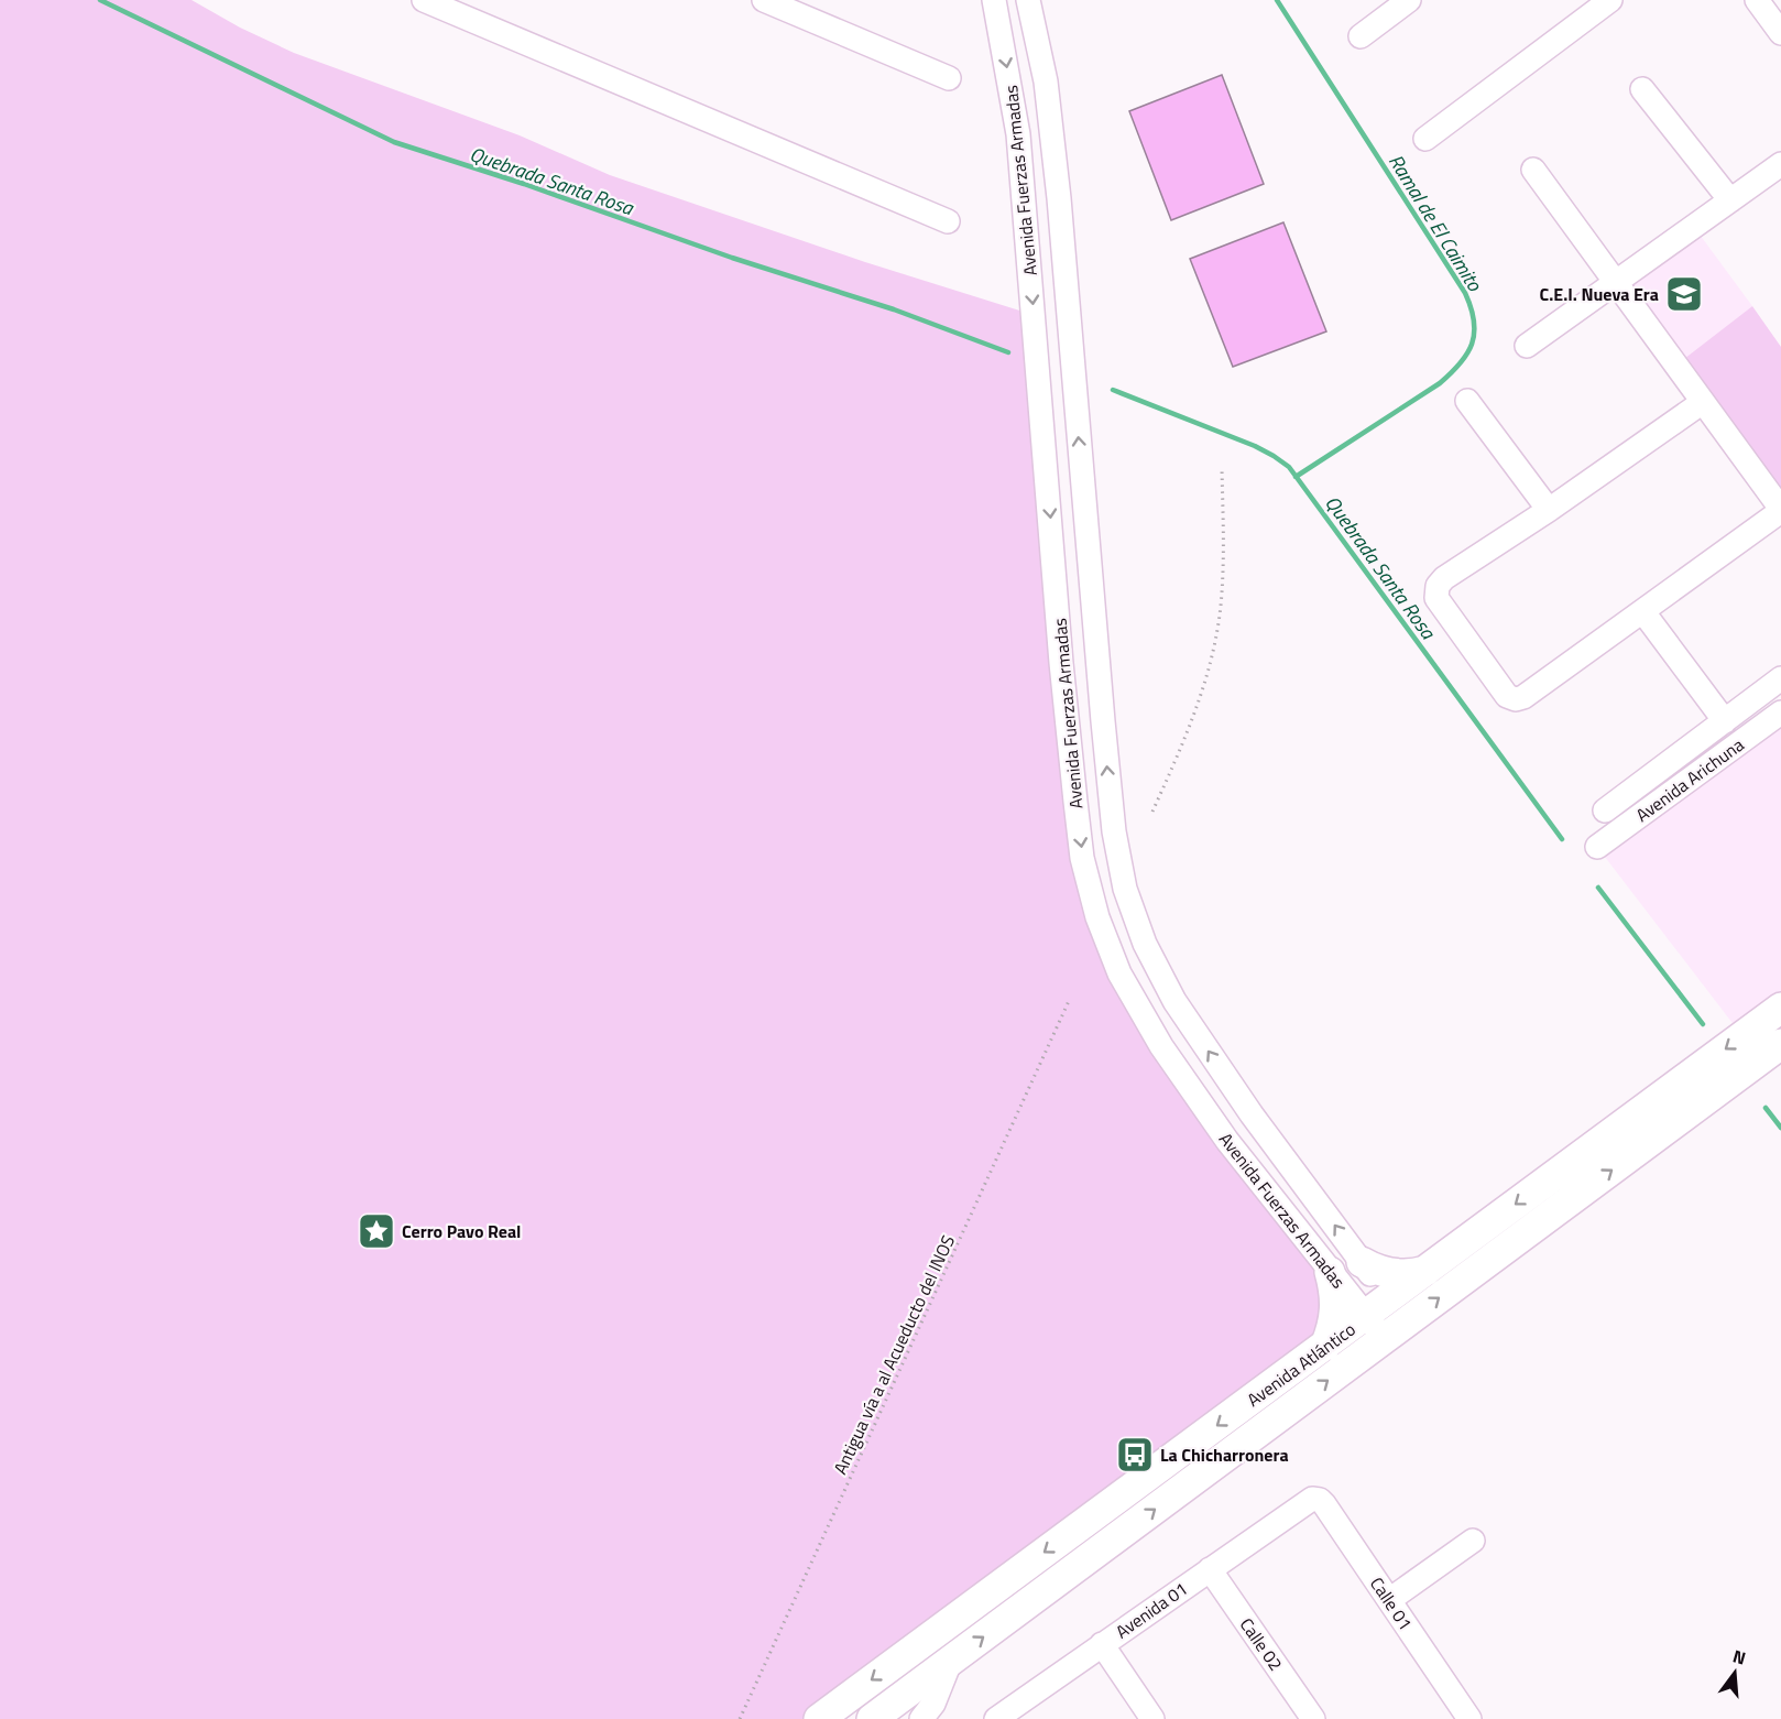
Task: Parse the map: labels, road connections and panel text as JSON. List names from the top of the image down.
{
  "streets": {
    "main road": ["Avenida Atlántico"],
    "street": [
      "Avenida Fuerzas Armadas",
      "Avenida Arichuna",
      "Calle 01",
      "Avenida 01",
      "Calle 02"
    ],
    "path": ["Antigua vía a al Acueducto del INOS"]
  },
  "crossings": [
    ["Avenida Fuerzas Armadas", "Avenida Atlántico"],
    ["Calle 01", "Avenida 01"],
    ["Avenida 01", "Calle 02"]
  ],
  "water": ["Quebrada Santa Rosa", "Ramal de El Caimito"],
  "places": {
    "school or university": ["C.E.I. Nueva Era"],
    "place": ["Cerro Pavo Real"],
    "bus stop": ["La Chicharronera"]
  },
  "north": "top"
}
